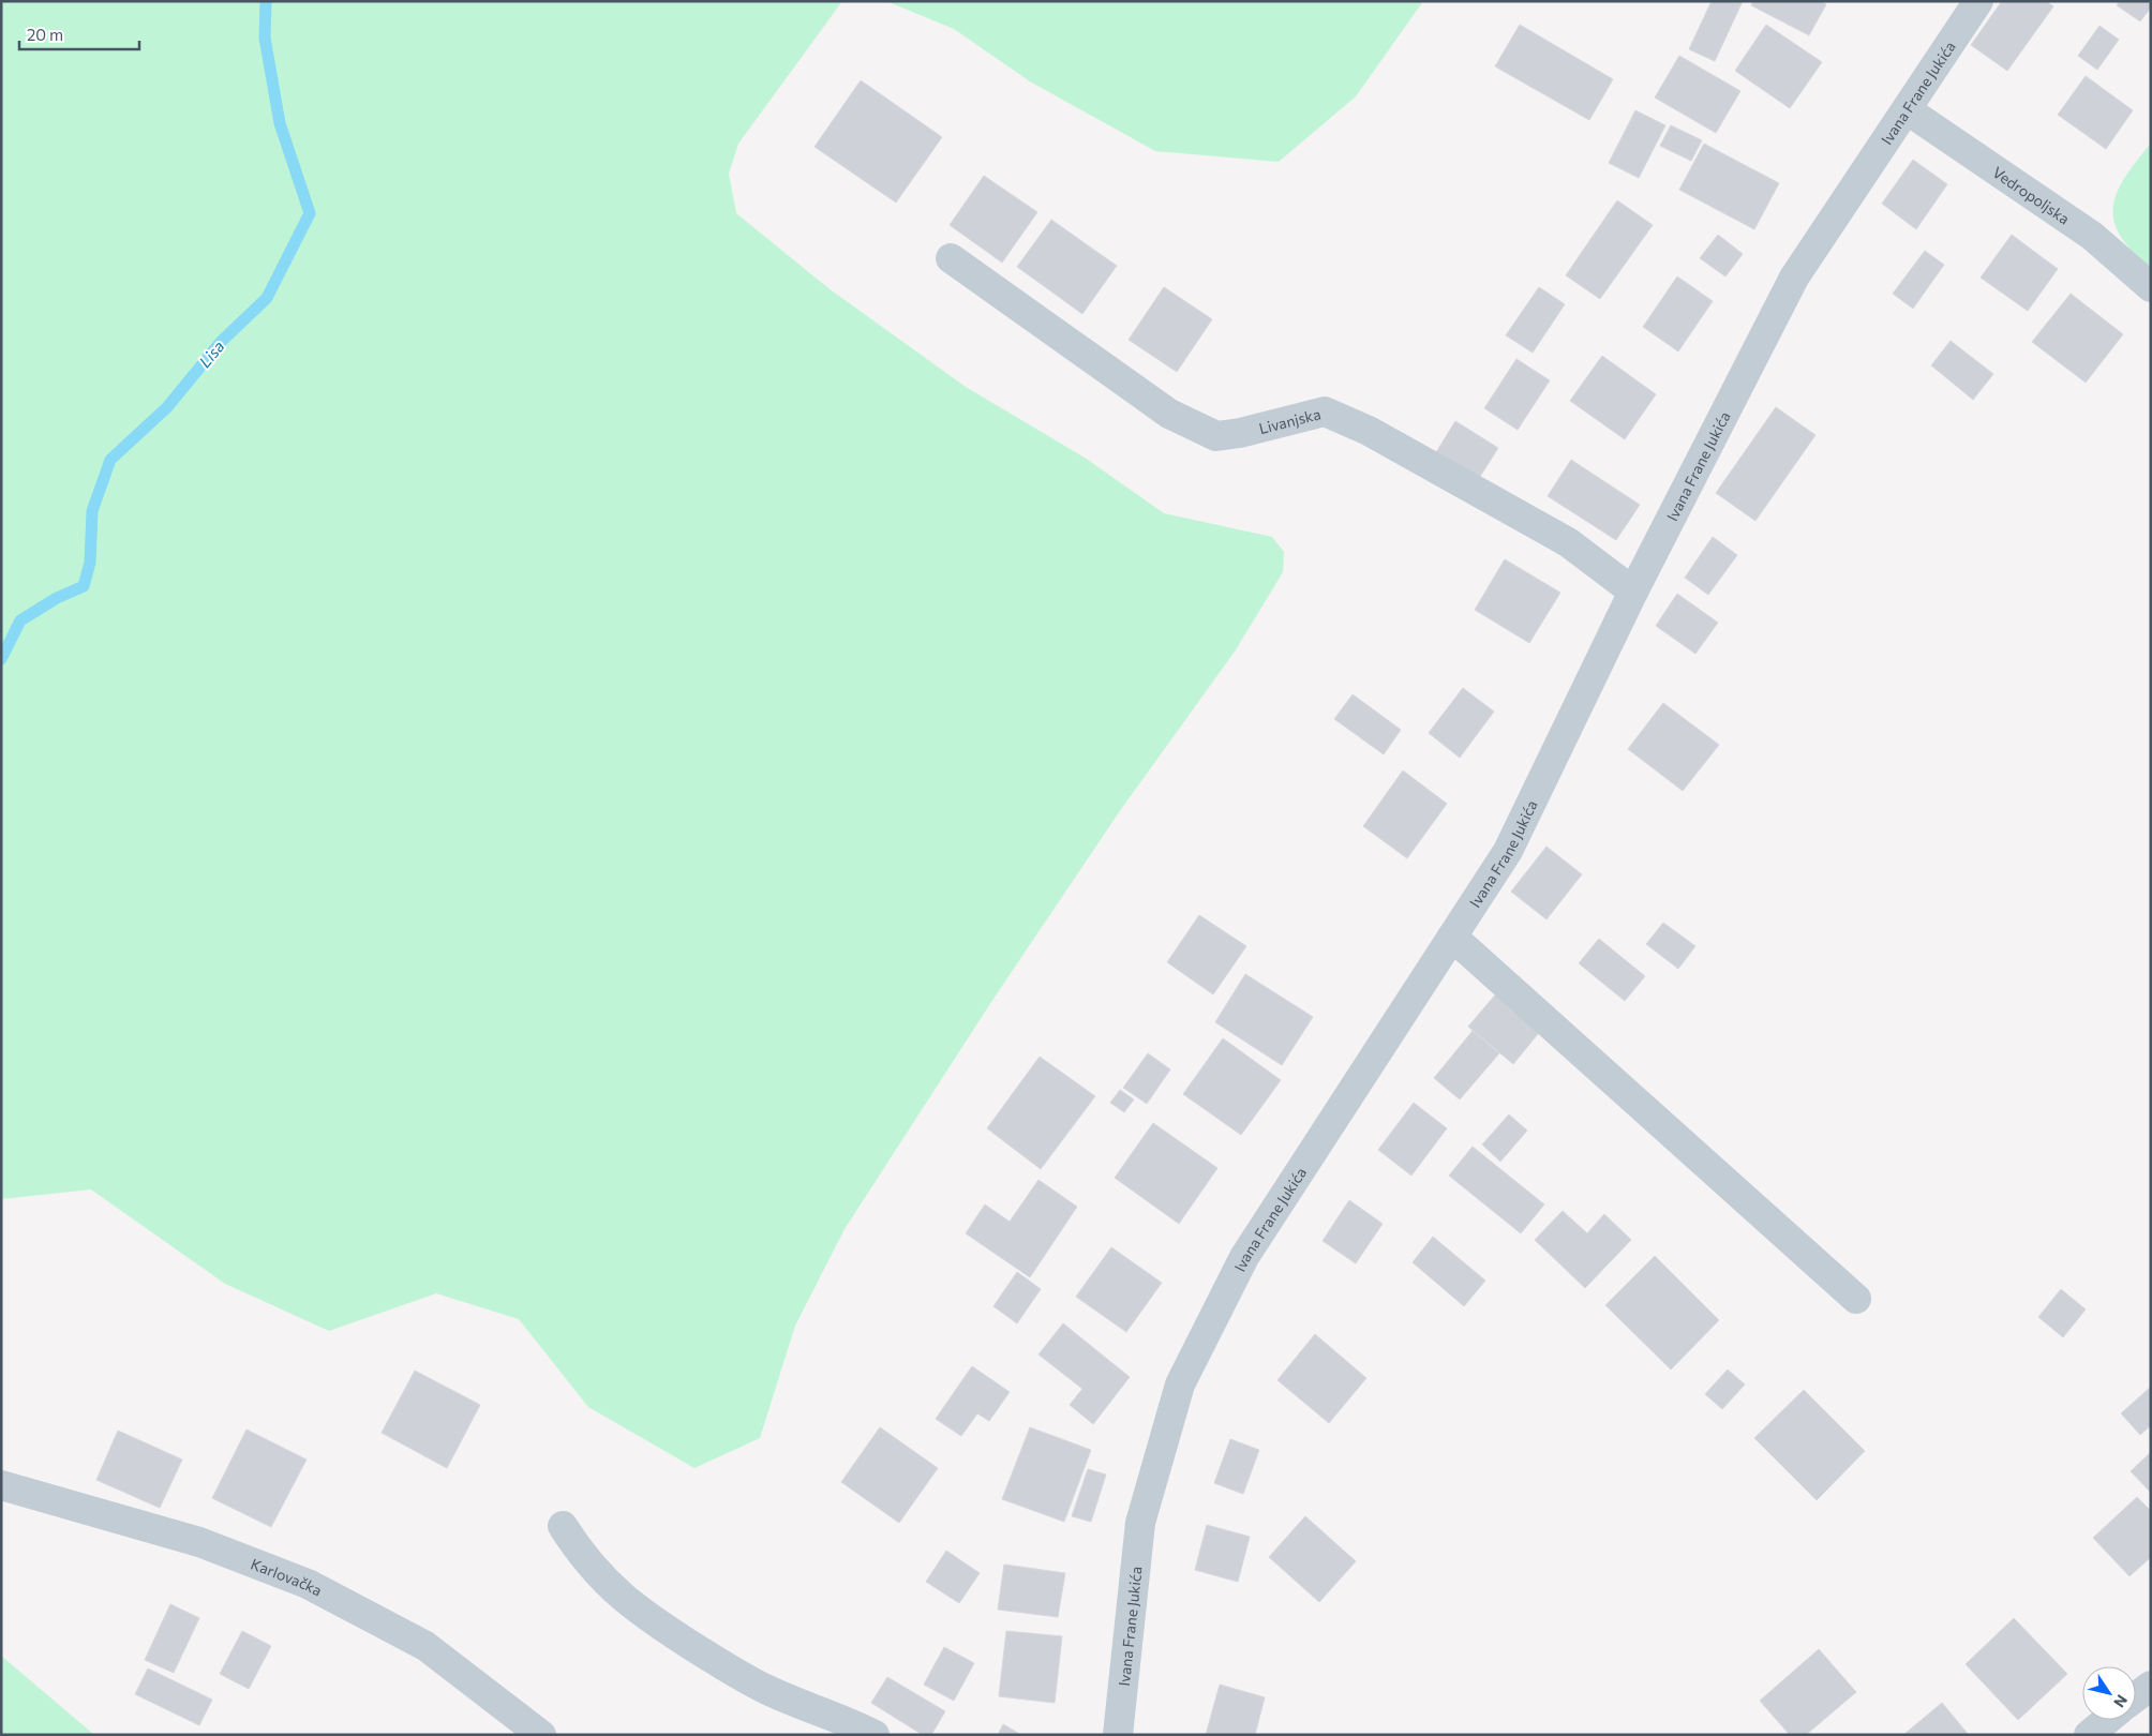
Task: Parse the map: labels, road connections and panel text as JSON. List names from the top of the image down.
{
  "streets": {
    "street": [
      "Ivana Frane Jukića",
      "Vedropoljska",
      "Livanjska",
      "Karlovačka"
    ]
  },
  "crossings": [
    ["Ivana Frane Jukića", "Vedropoljska"],
    ["Ivana Frane Jukića", "Livanjska"]
  ],
  "water": ["Lisa"],
  "scale_bar": "20 m",
  "north": "bottom right"
}
